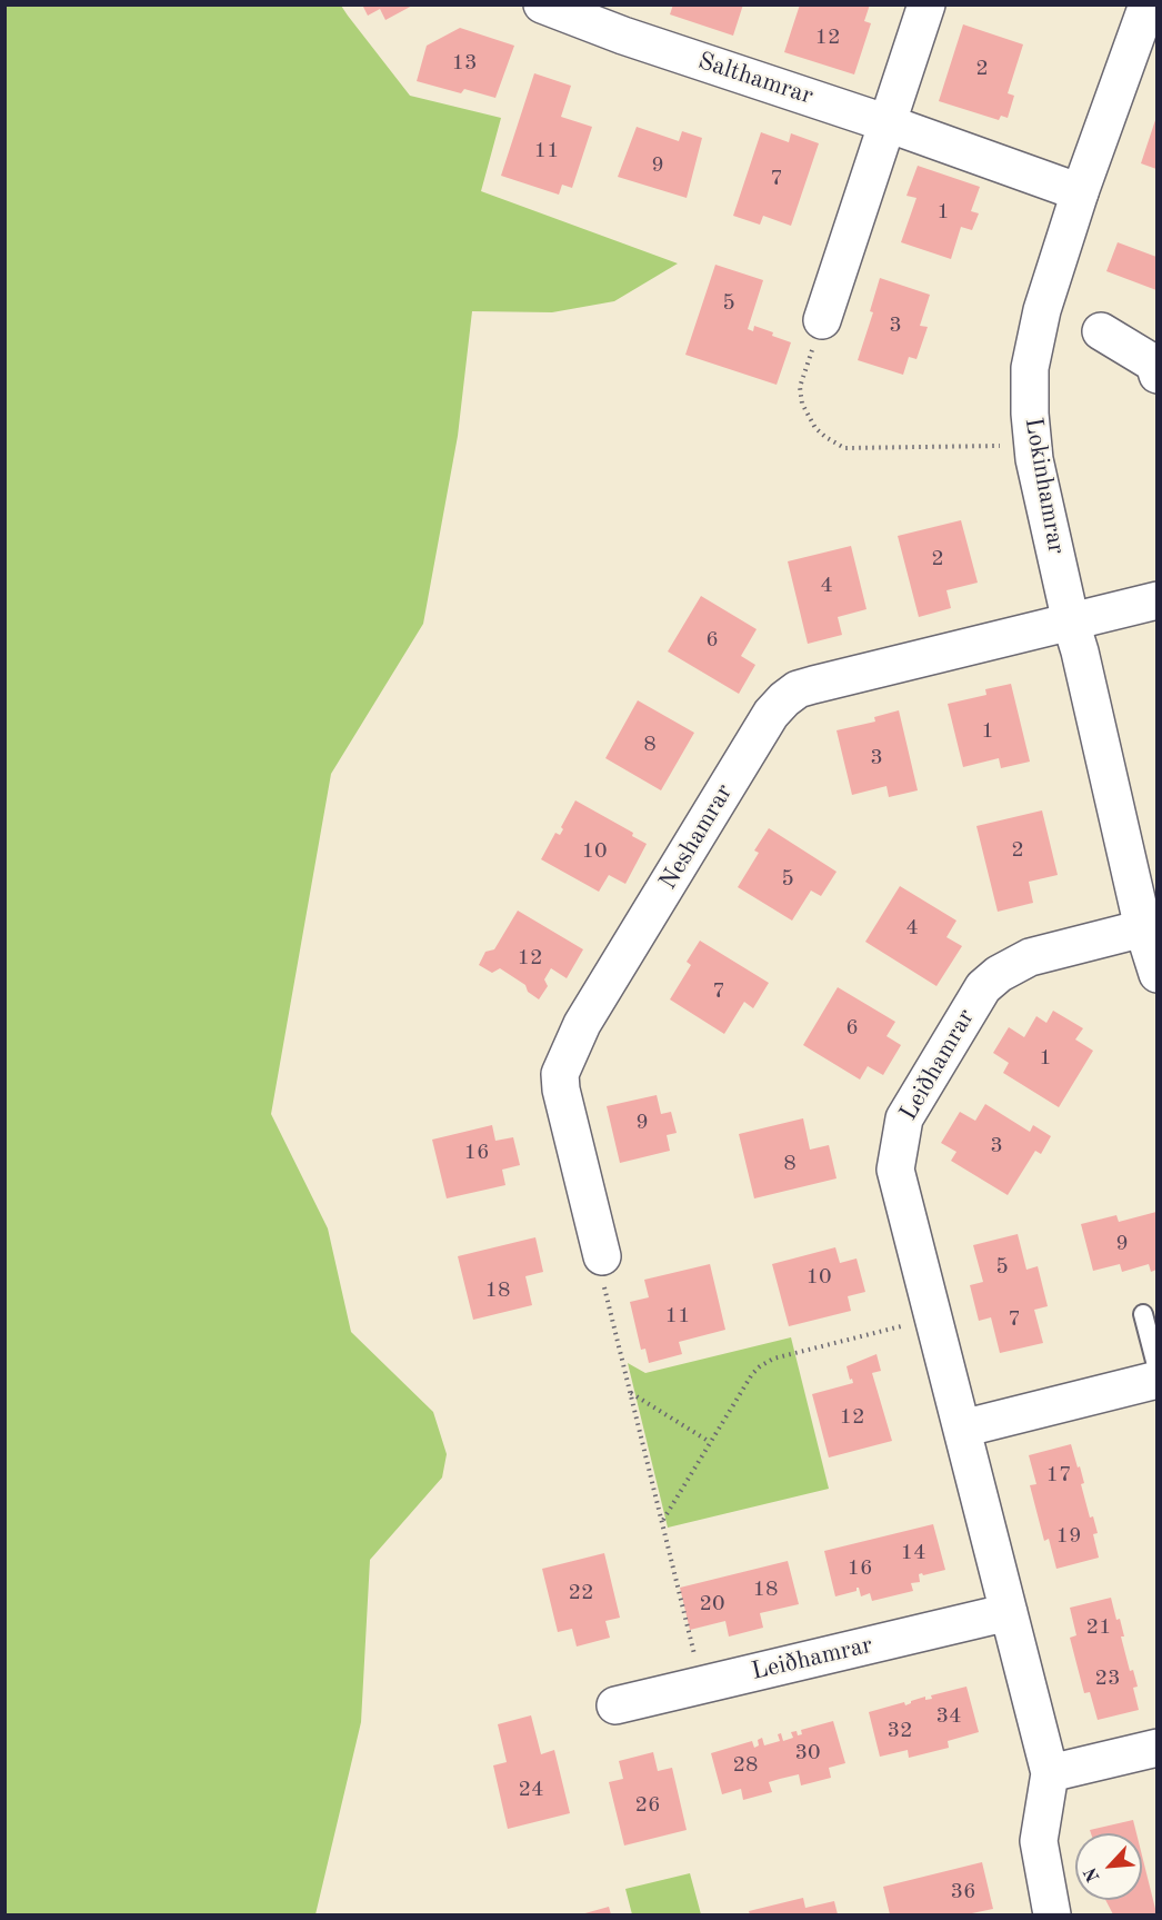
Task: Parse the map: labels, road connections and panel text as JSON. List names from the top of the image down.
{
  "streets": {
    "street": [
      "Salthamrar",
      "Lokinhamrar",
      "Neshamrar",
      "Leiðhamrar"
    ]
  },
  "crossings": [
    ["Salthamrar", "Lokinhamrar"],
    ["Lokinhamrar", "Neshamrar"],
    ["Lokinhamrar", "Leiðhamrar"]
  ],
  "house_numbers": [
    "12",
    "13",
    "2",
    "11",
    "9",
    "7",
    "1",
    "5",
    "3",
    "2",
    "4",
    "6",
    "1",
    "8",
    "3",
    "2",
    "10",
    "5",
    "4",
    "12",
    "7",
    "6",
    "1",
    "9",
    "3",
    "16",
    "8",
    "9",
    "5",
    "10",
    "18",
    "11",
    "7",
    "12",
    "17",
    "19",
    "14",
    "16",
    "18",
    "22",
    "20",
    "21",
    "23",
    "34",
    "32",
    "30",
    "28",
    "24",
    "26",
    "36"
  ],
  "north": "bottom left"
}
